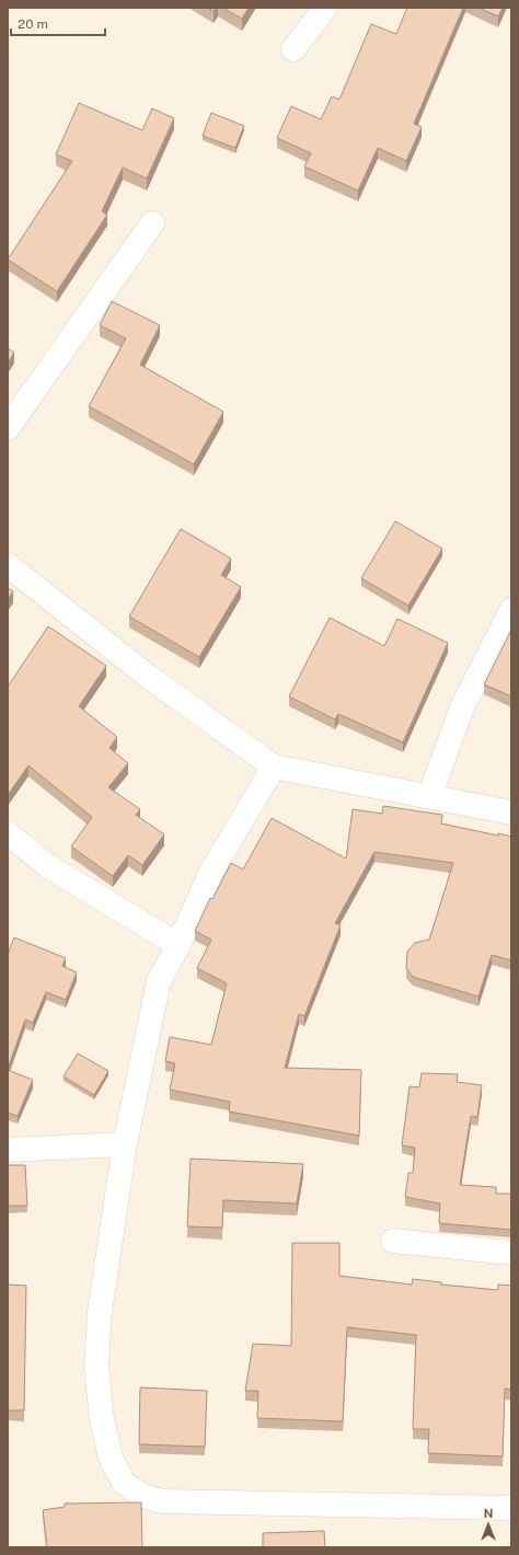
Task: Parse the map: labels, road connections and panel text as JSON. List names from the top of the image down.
{
  "scale_bar": "20 m",
  "north": "top"
}
